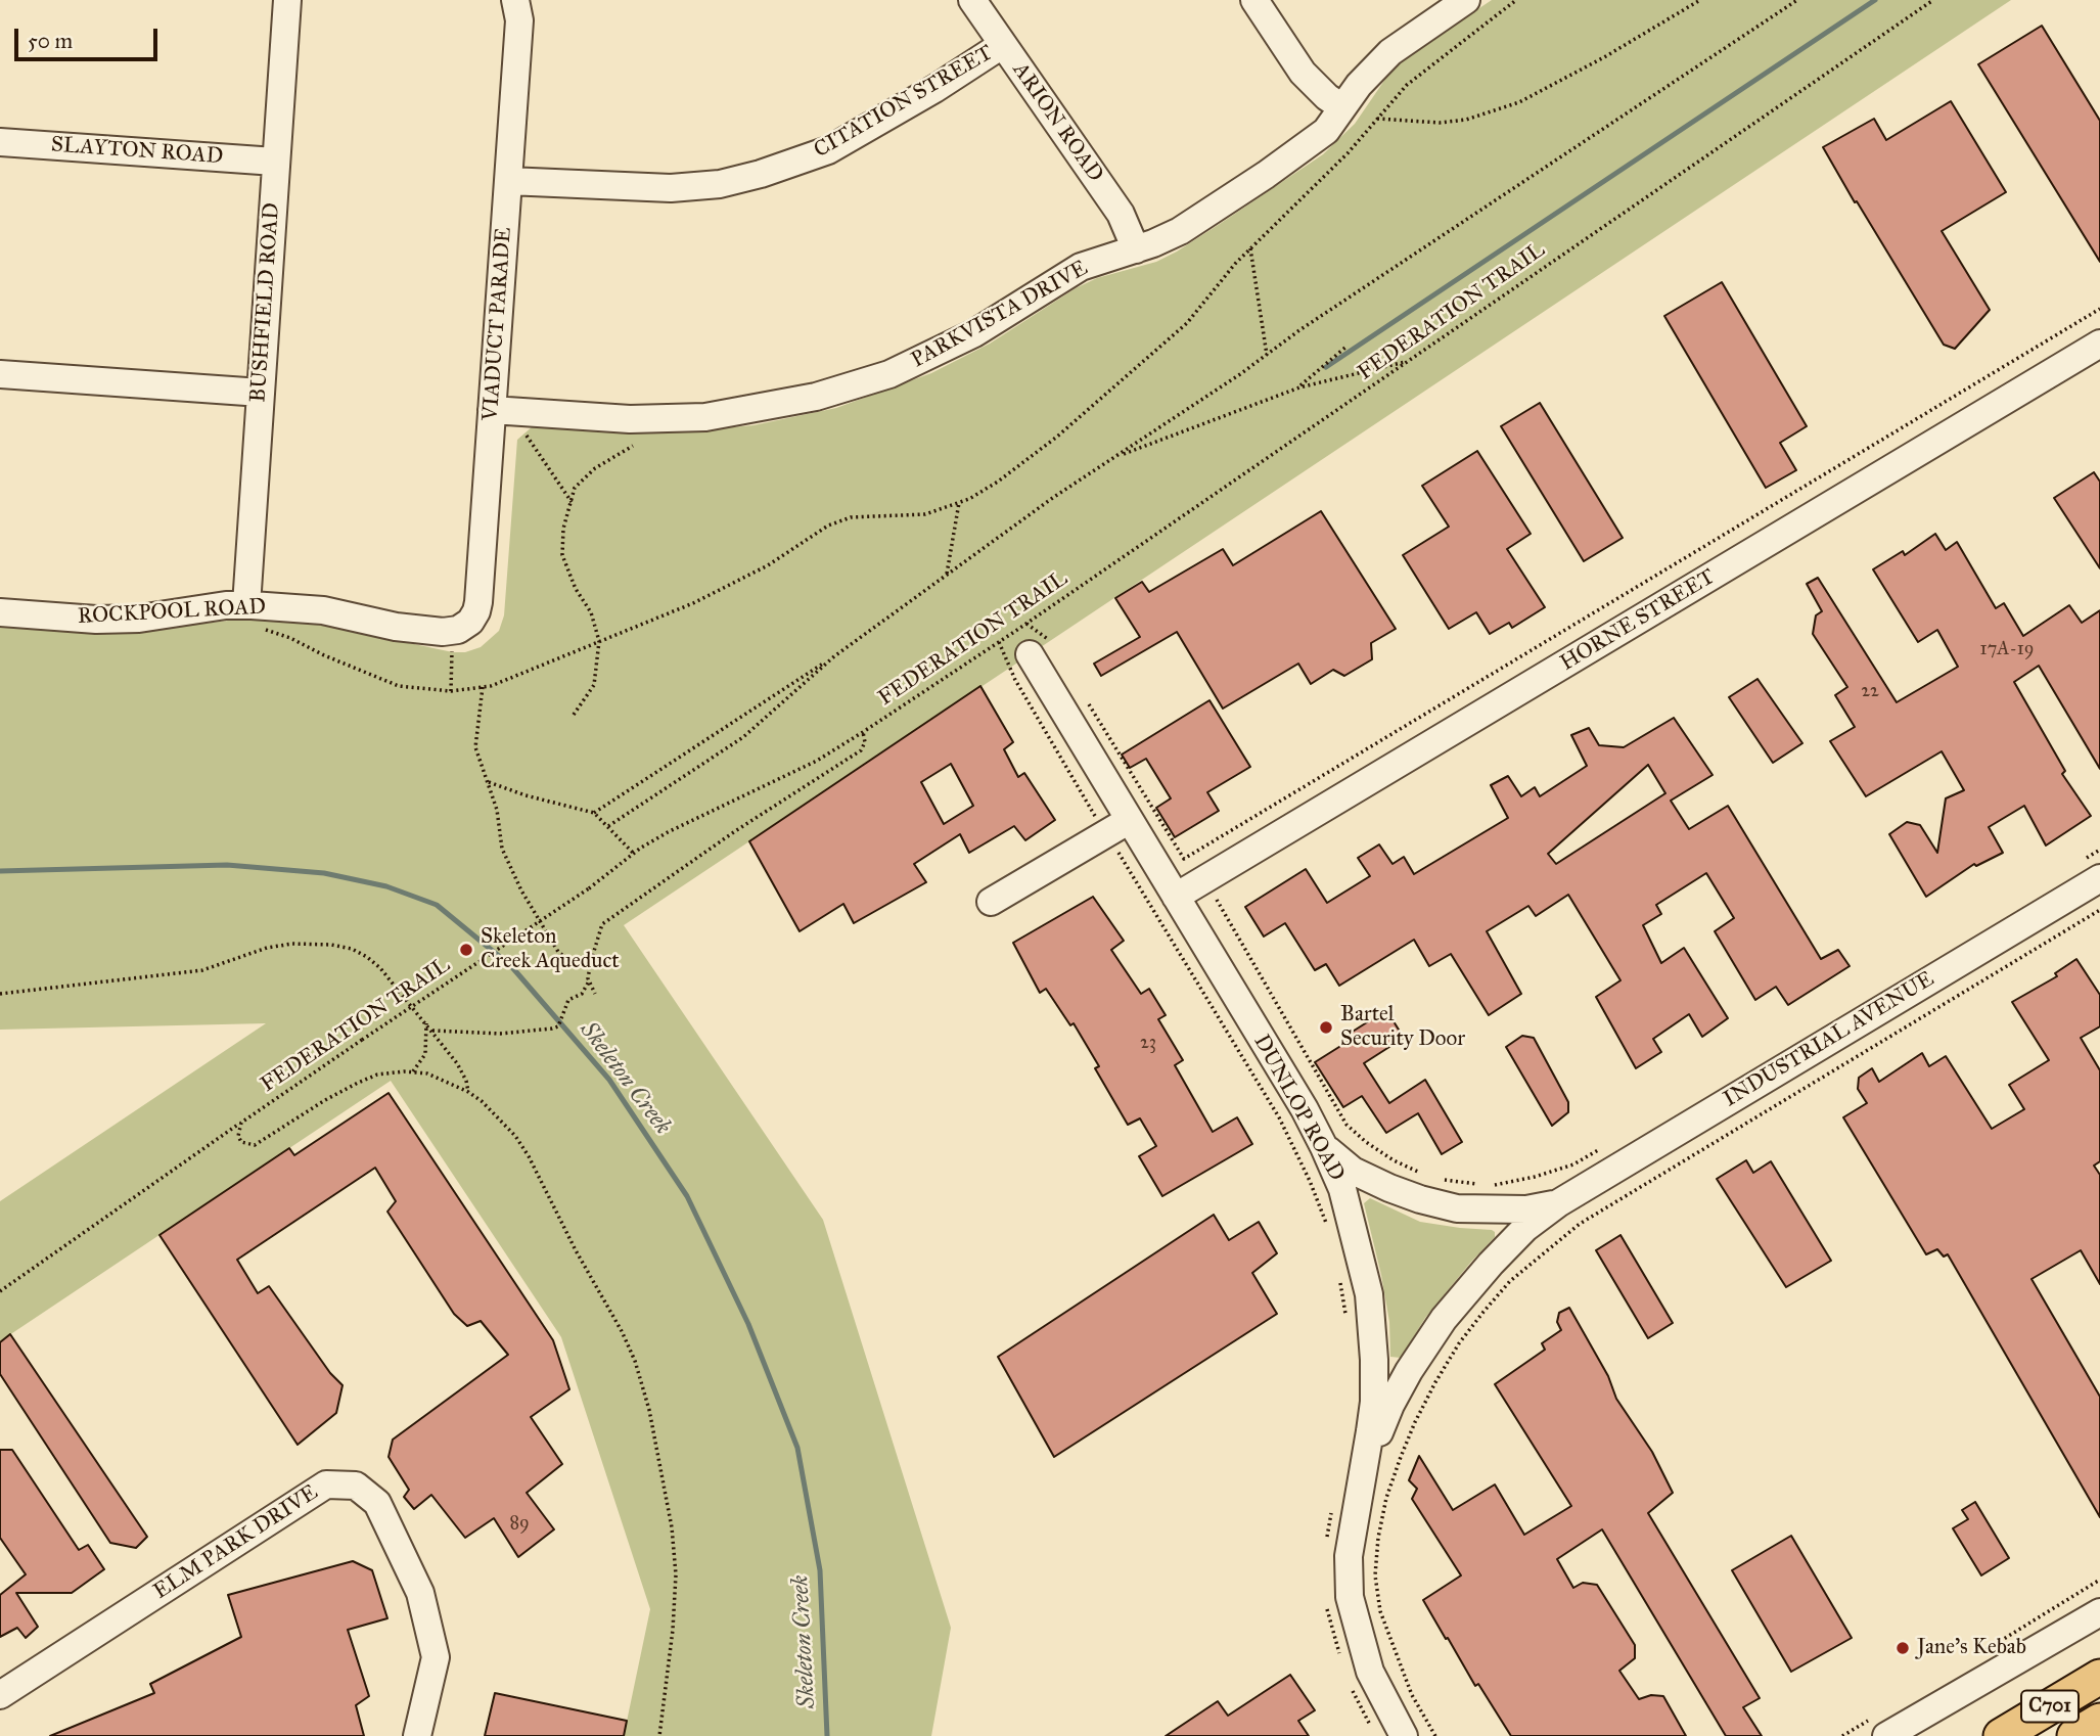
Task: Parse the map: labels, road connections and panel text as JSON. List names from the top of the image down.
{
  "streets": {
    "main road": ["C701"],
    "street": [
      "CITATION STREET",
      "ARION ROAD",
      "SLAYTON ROAD",
      "BUSHFIELD ROAD",
      "PARKVISTA DRIVE",
      "VIADUCT PARADE",
      "ROCKPOOL ROAD",
      "HORNE STREET",
      "INDUSTRIAL AVENUE",
      "DUNLOP ROAD",
      "ELM PARK DRIVE"
    ],
    "path": ["FEDERATION TRAIL"]
  },
  "crossings": [
    ["CITATION STREET", "ARION ROAD"],
    ["CITATION STREET", "VIADUCT PARADE"],
    ["ARION ROAD", "PARKVISTA DRIVE"],
    ["SLAYTON ROAD", "BUSHFIELD ROAD"],
    ["BUSHFIELD ROAD", "ROCKPOOL ROAD"],
    ["PARKVISTA DRIVE", "VIADUCT PARADE"],
    ["VIADUCT PARADE", "ROCKPOOL ROAD"],
    ["HORNE STREET", "DUNLOP ROAD"],
    ["INDUSTRIAL AVENUE", "DUNLOP ROAD"]
  ],
  "water": ["Skeleton Creek"],
  "places": ["Skeleton Creek Aqueduct", "Bartel Security Door", "Jane's Kebab"],
  "house_numbers": [
    "17A-19",
    "22",
    "23",
    "89"
  ],
  "scale_bar": "50 m"
}
